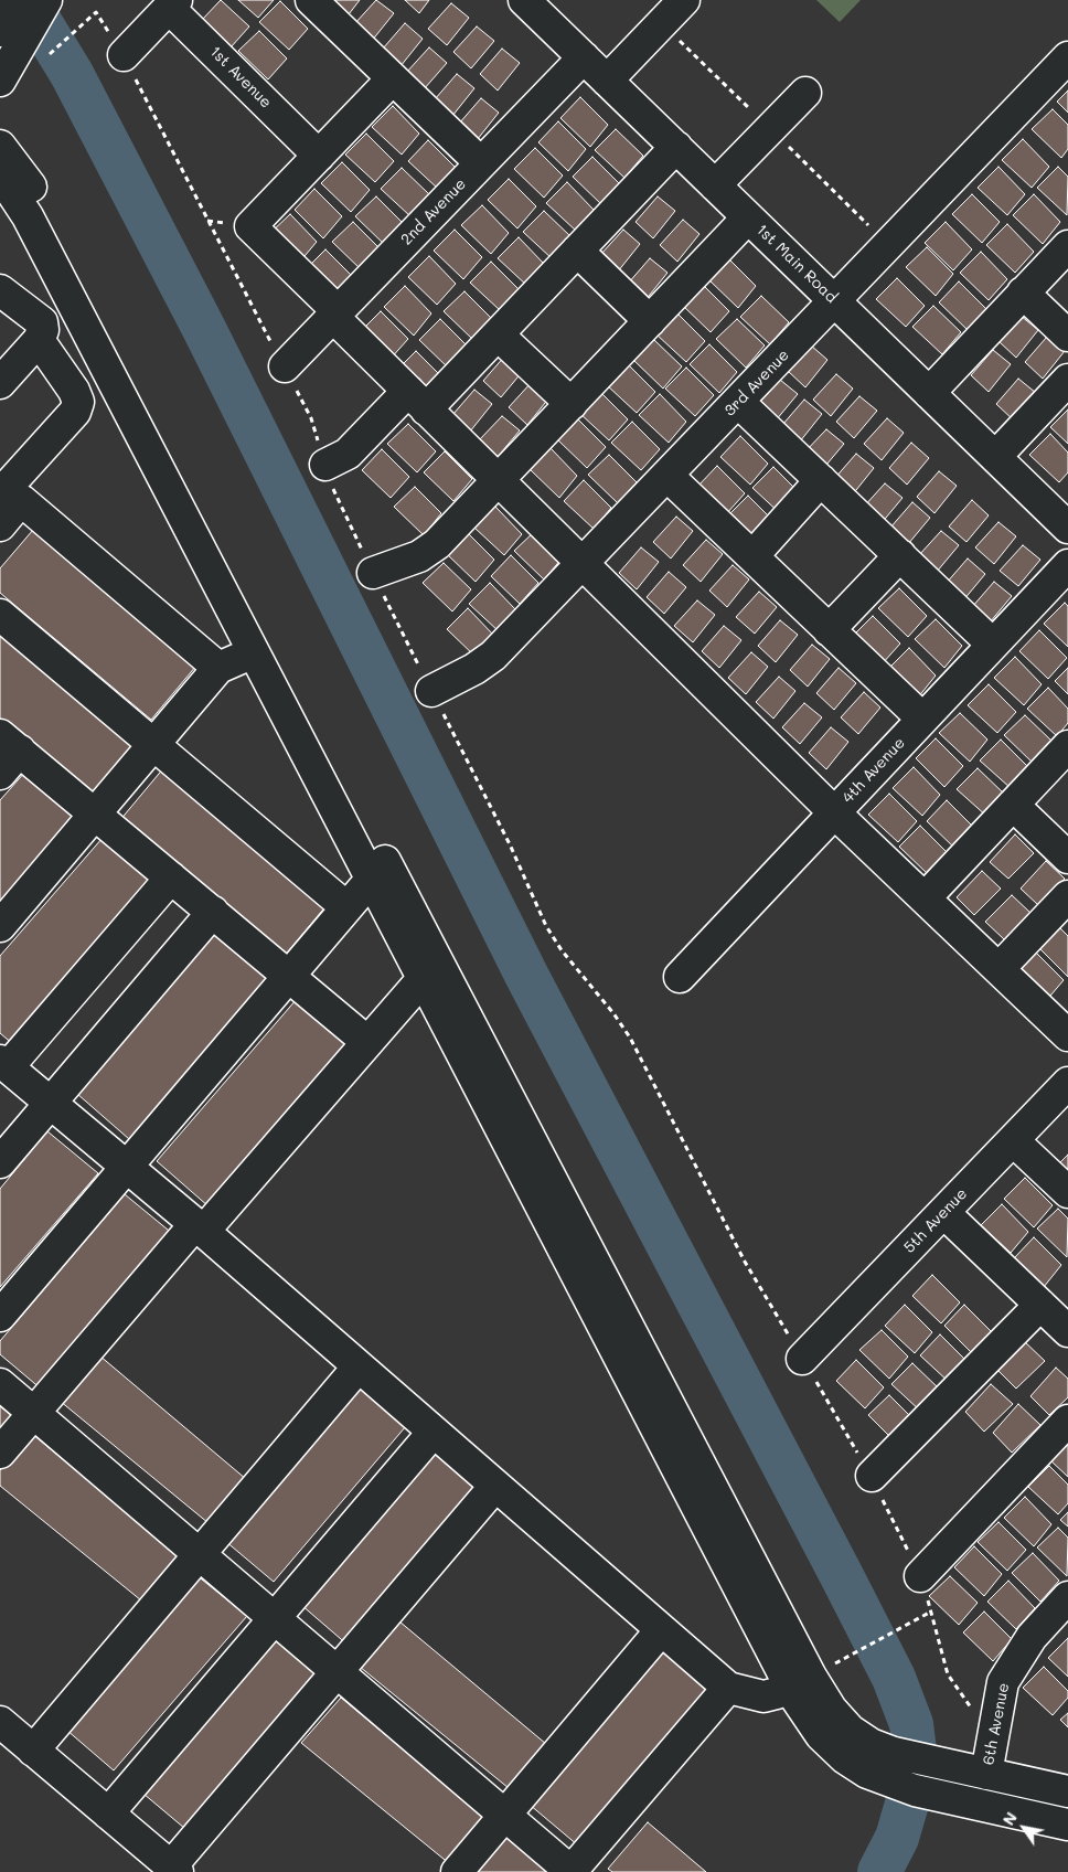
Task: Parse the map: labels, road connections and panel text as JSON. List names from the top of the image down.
{
  "streets": {
    "street": [
      "1st Avenue",
      "2nd Avenue",
      "1st Main Road",
      "3rd Avenue",
      "4th Avenue",
      "5th Avenue",
      "6th Avenue"
    ]
  },
  "crossings": [
    ["2nd Avenue", "1st Main Road"],
    ["1st Main Road", "3rd Avenue"]
  ],
  "north": "top left"
}
